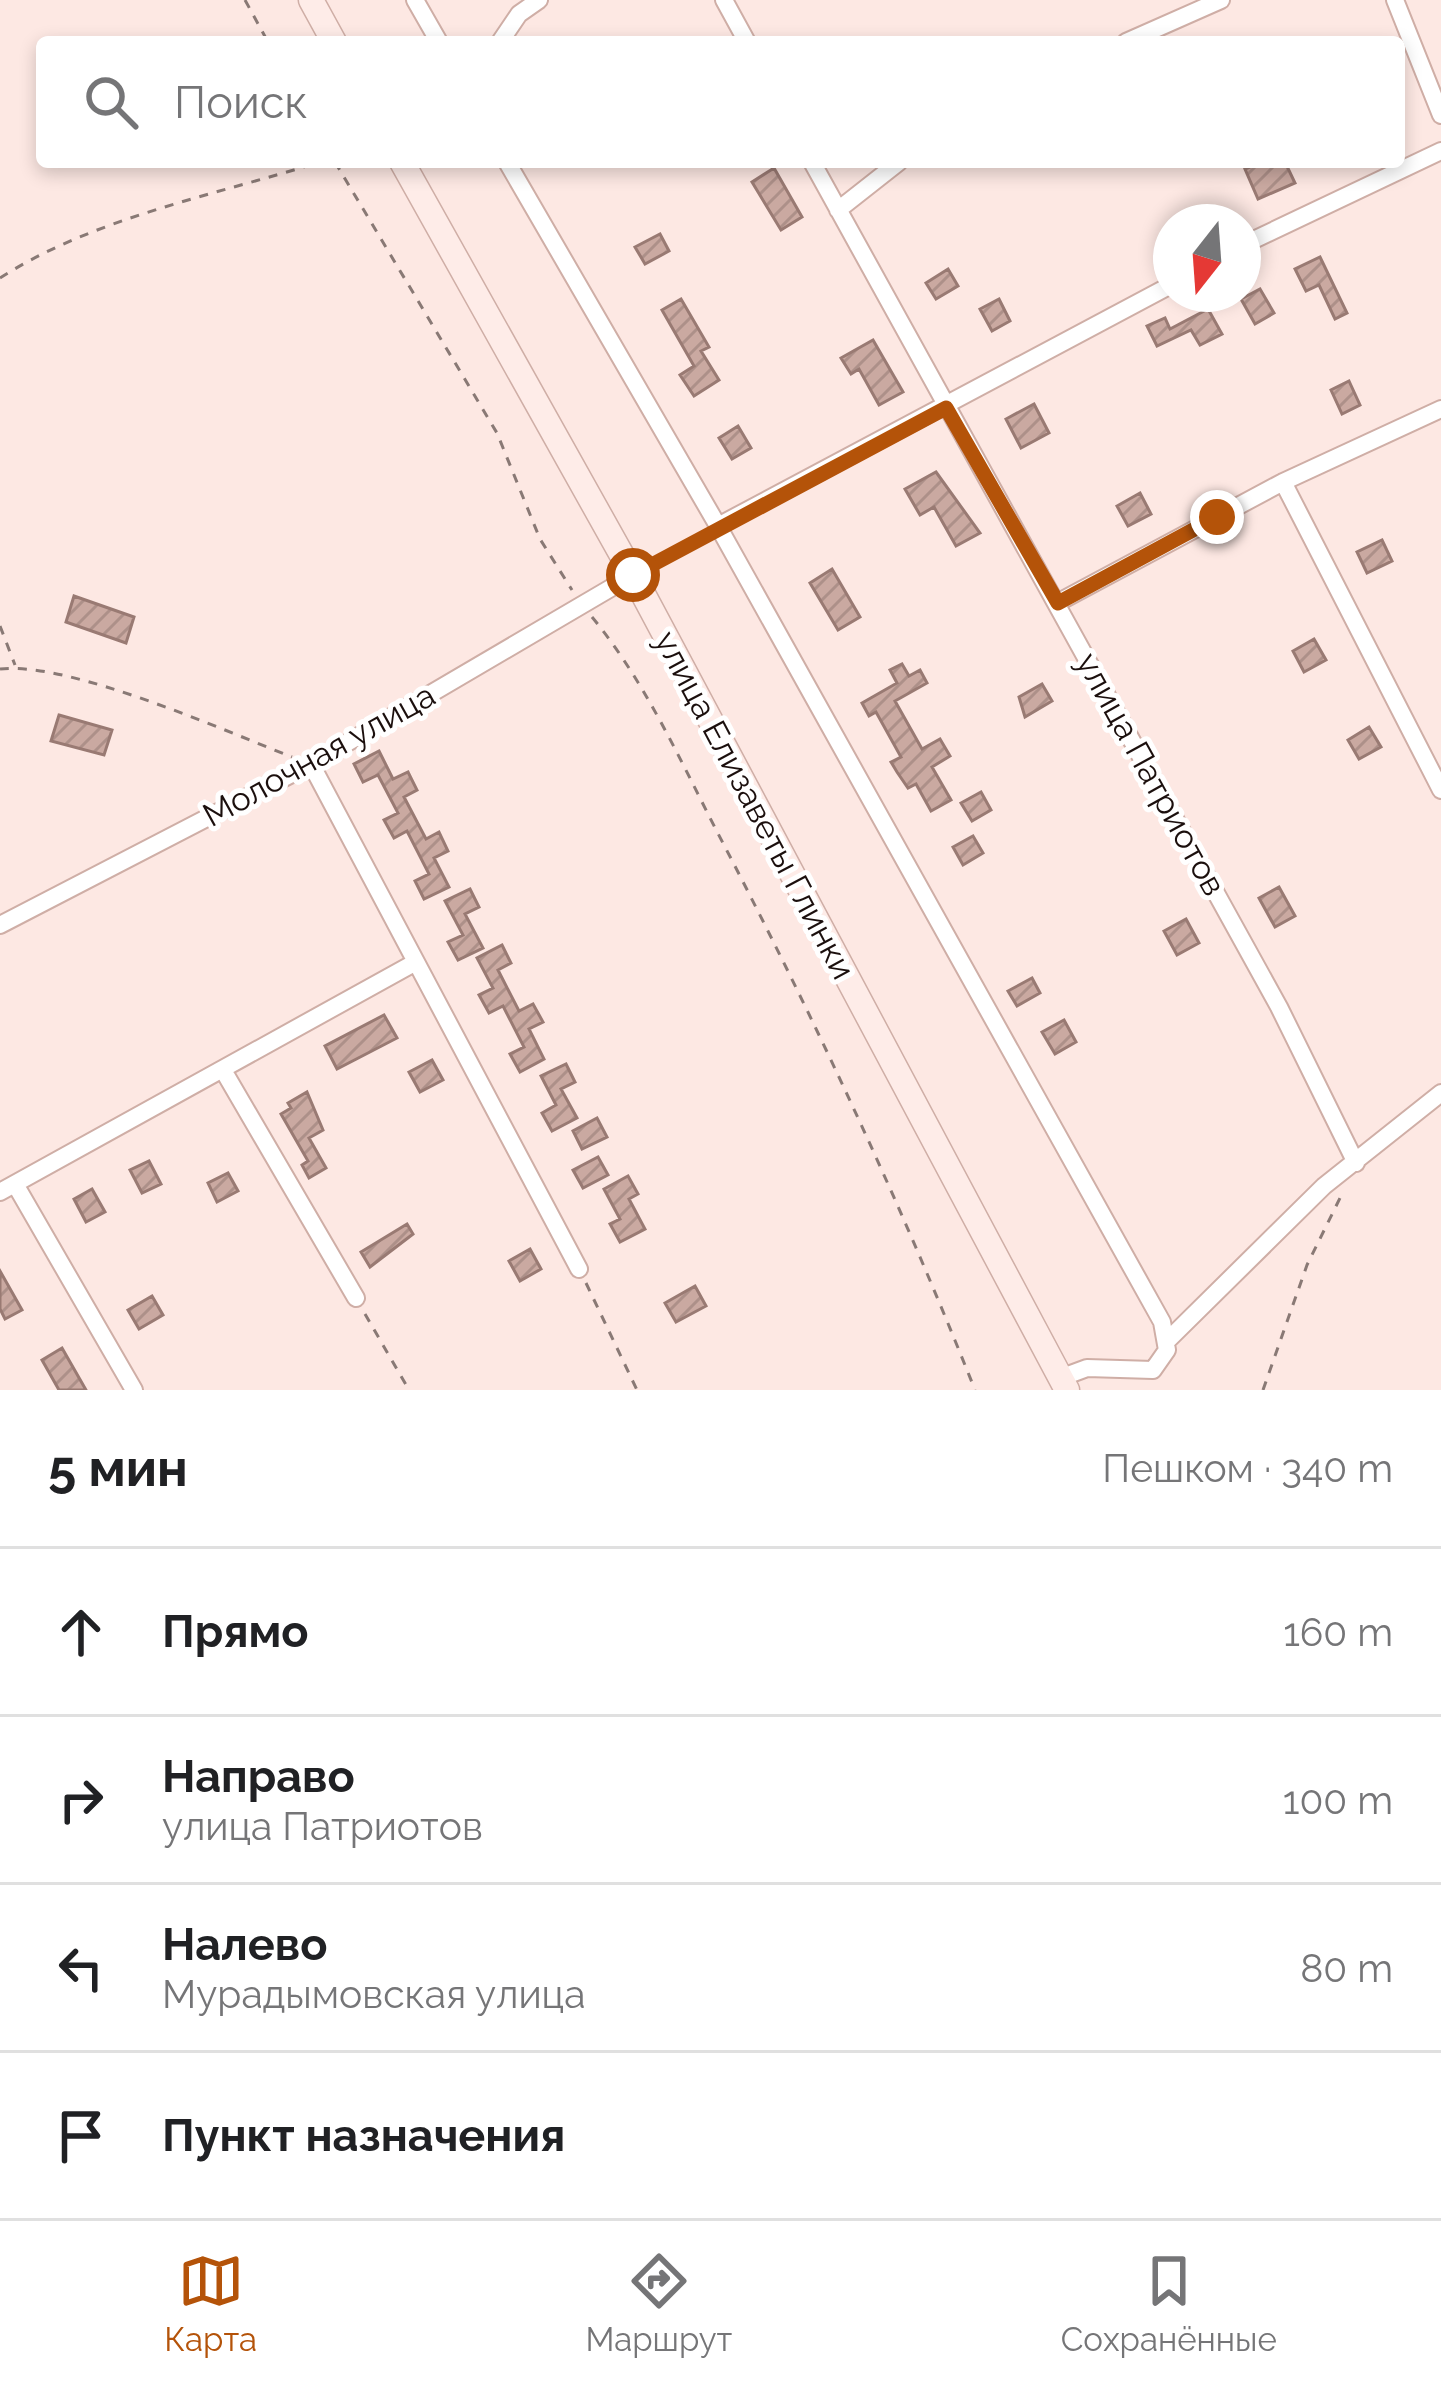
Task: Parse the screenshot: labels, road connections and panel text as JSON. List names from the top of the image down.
{
  "streets": {
    "street": ["Молочная улица", "улица Патриотов", "улица Елизаветы Глинки"]
  },
  "crossings": [
    ["Молочная улица", "улица Елизаветы Глинки"]
  ],
  "north": "bottom",
  "page": {
    "search": "Поиск",
    "heading": ["5 мин", "Пешком · 340 m"],
    "list": [
      ["Прямо", "160 m"],
      ["Направо", "улица Патриотов", "100 m"],
      ["Налево", "Мурадымовская улица", "80 m"],
      "Пункт назначения"
    ],
    "nav": ["Карта", "Маршрут", "Сохранённые"]
  }
}
